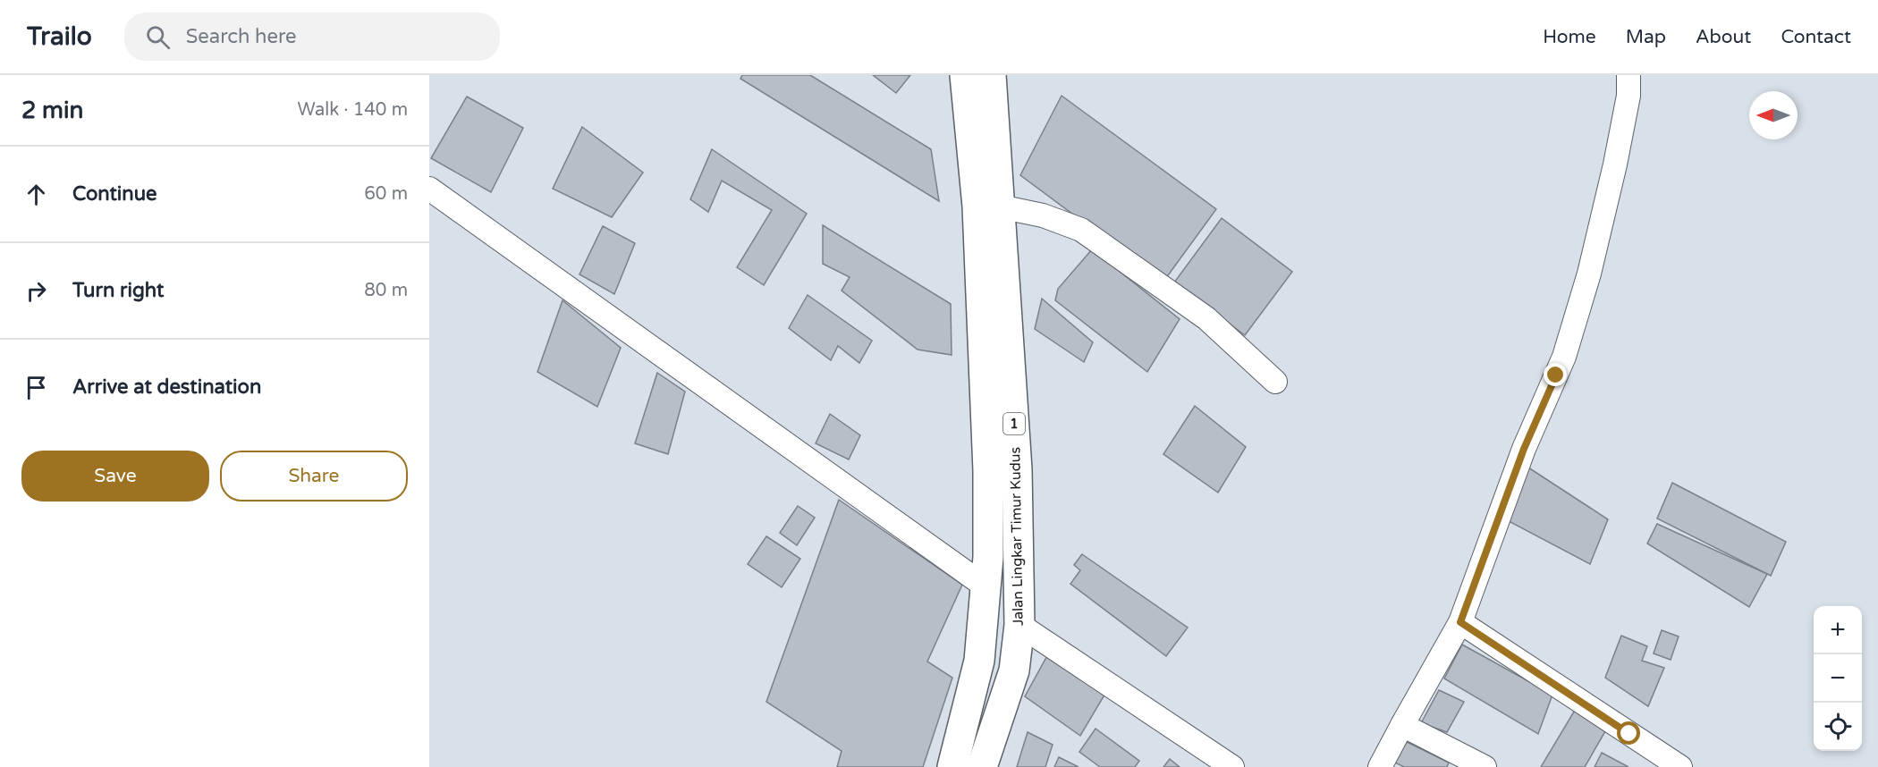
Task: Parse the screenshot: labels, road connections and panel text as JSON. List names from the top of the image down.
{
  "streets": {
    "highway": ["1", "Jalan Lingkar Timur Kudus"]
  },
  "north": "left",
  "page": {
    "header": "Trailo",
    "search": "Search here",
    "nav": [
      "Home",
      "Map",
      "About",
      "Contact"
    ],
    "heading": ["2 min", "Walk · 140 m"],
    "list": [
      ["Continue", "60 m"],
      ["Turn right", "80 m"],
      "Arrive at destination"
    ],
    "buttons": ["Save", "Share"],
    "map_buttons": ["+", "−"]
  }
}
